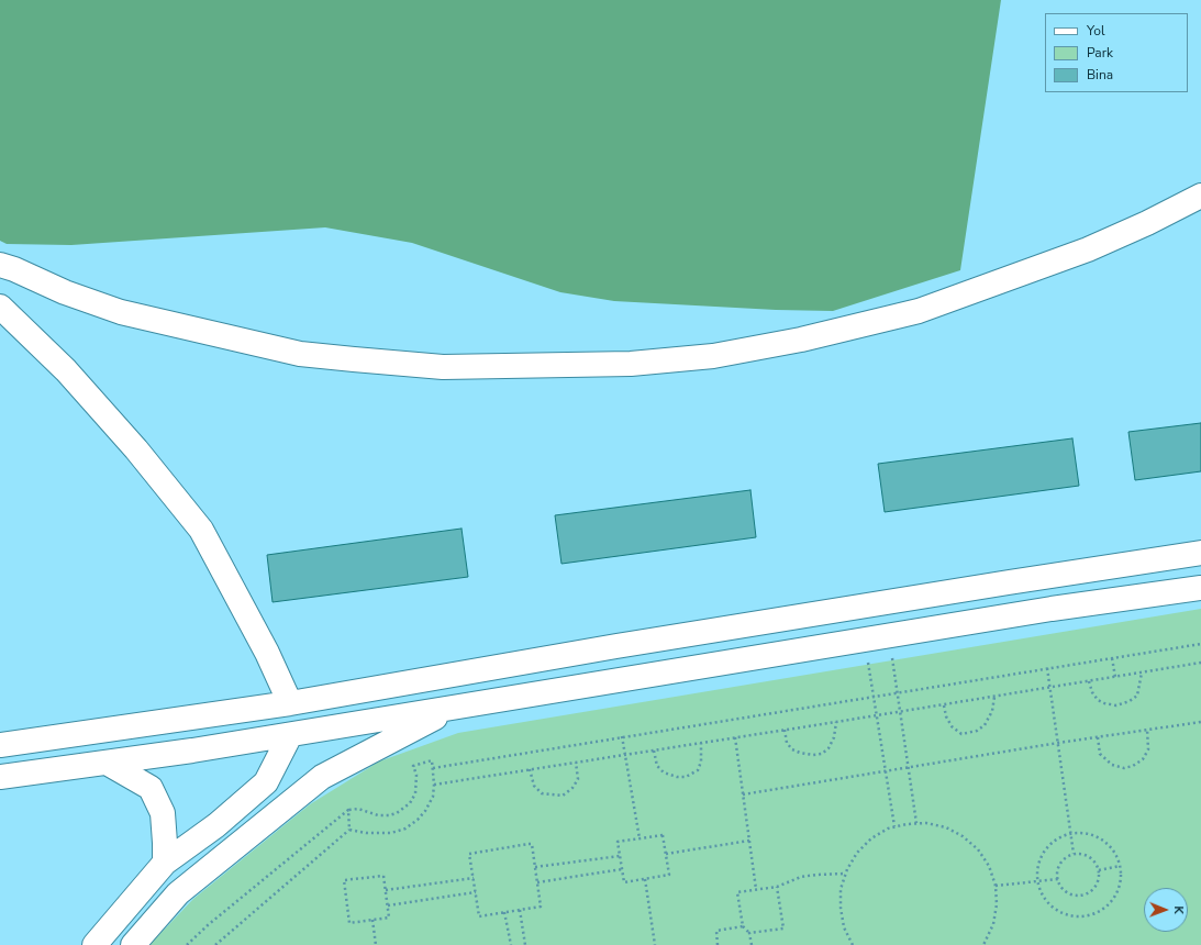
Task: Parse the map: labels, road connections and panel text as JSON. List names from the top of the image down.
{
  "legend": ["Yol", "Park", "Bina"],
  "north": "right"
}
